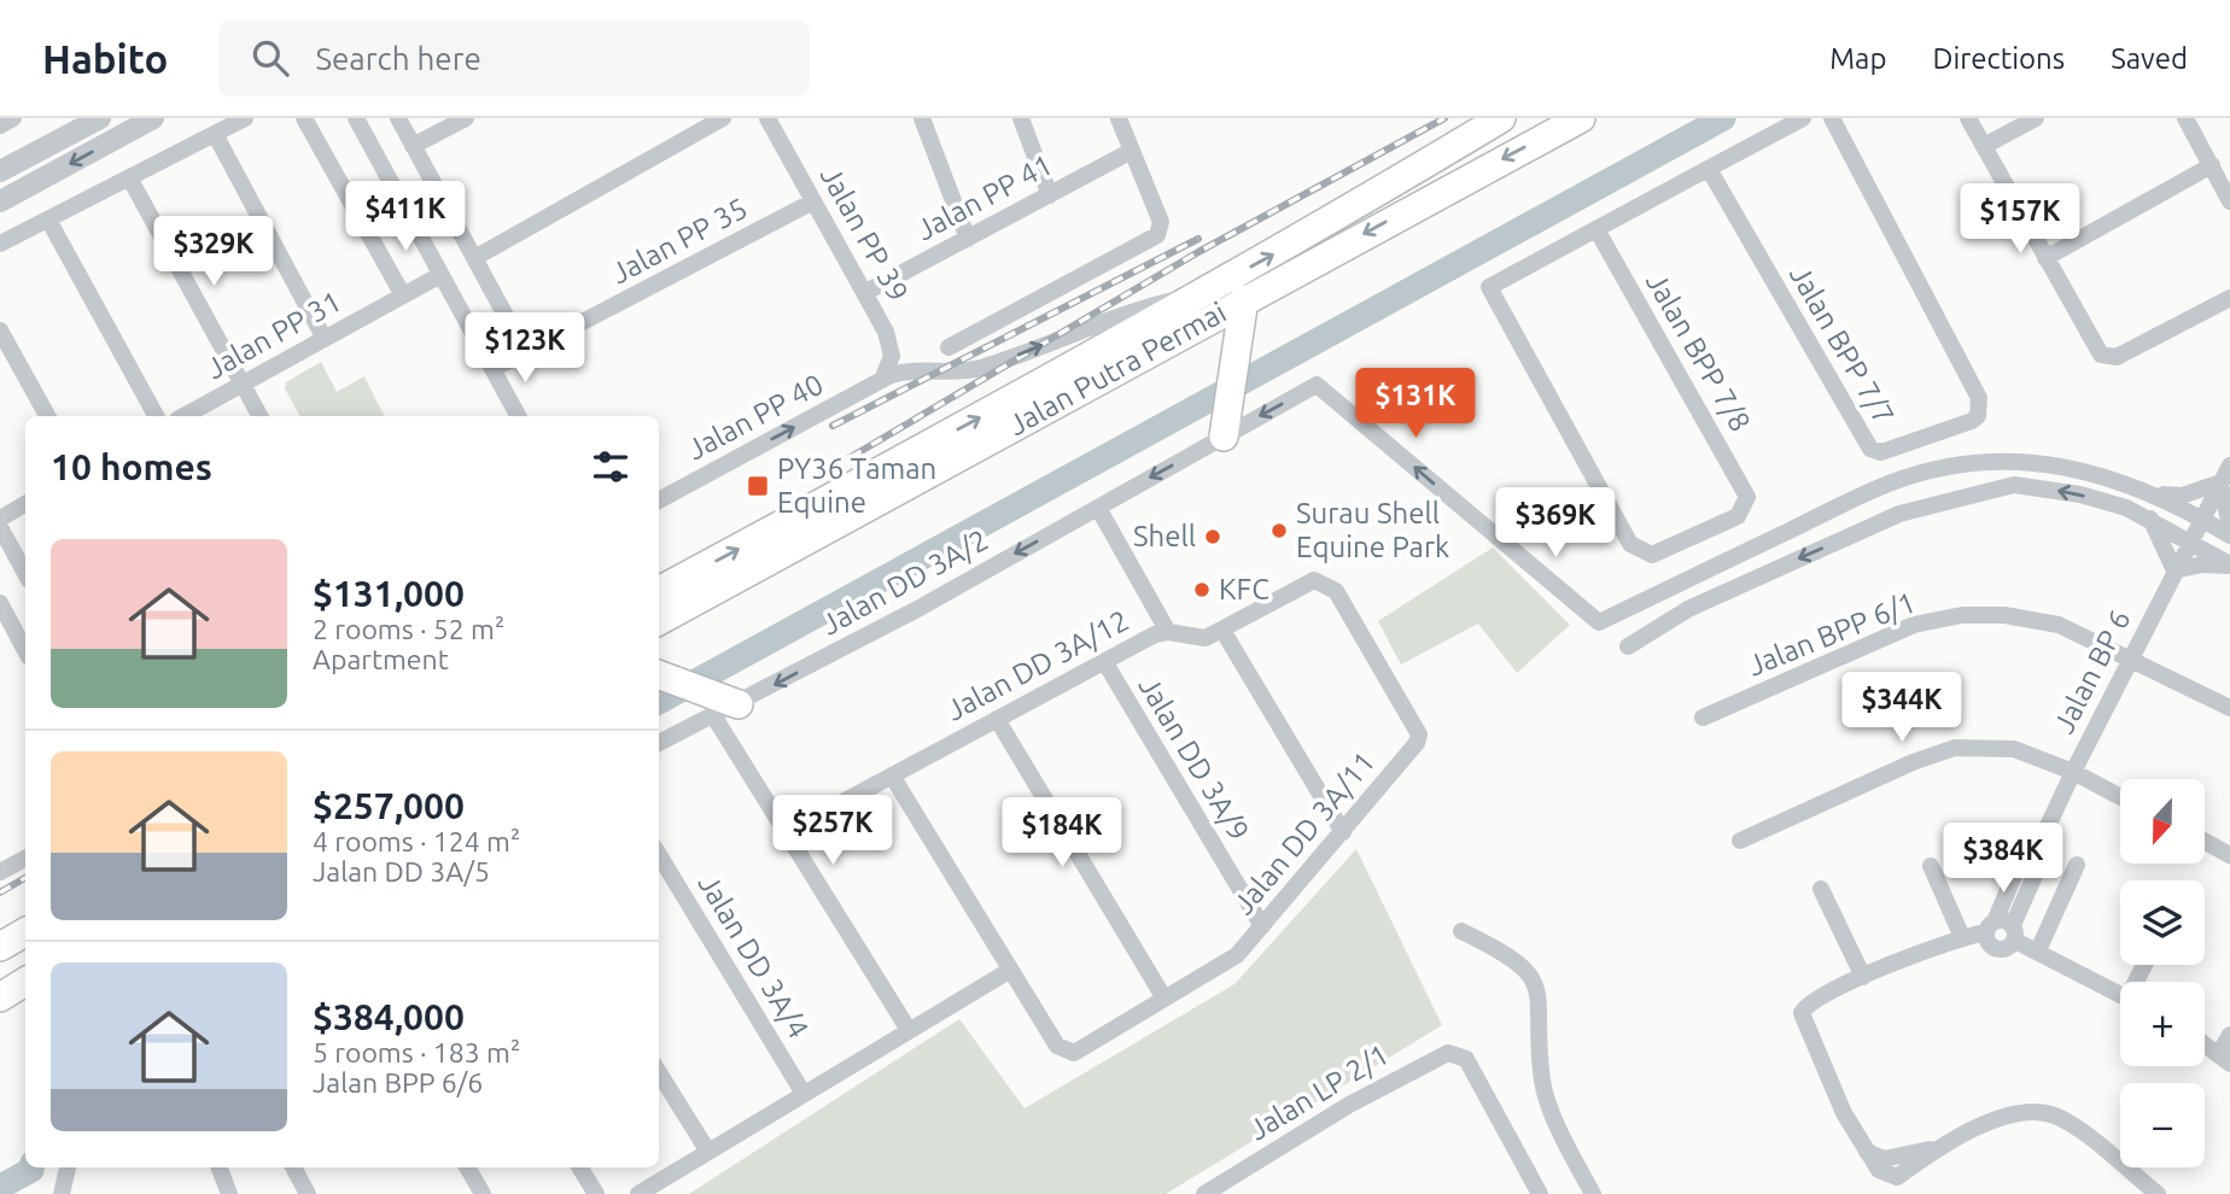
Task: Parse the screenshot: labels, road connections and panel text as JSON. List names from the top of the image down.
{
  "streets": {
    "main road": ["Jalan Putra Permai"],
    "street": [
      "Jalan PP 41",
      "Jalan PP 39",
      "Jalan PP 35",
      "Jalan PP 31",
      "Jalan BPP 7/7",
      "Jalan BPP 7/8",
      "Jalan PP 40",
      "Jalan DD 3A/2",
      "Jalan BPP 6/1",
      "Jalan DD 3A/12",
      "Jalan BP 6",
      "Jalan DD 3A/9",
      "Jalan DD 3A/11",
      "Jalan DD 3A/4",
      "Jalan LP 2/1"
    ]
  },
  "crossings": [
    ["Jalan PP 41", "Jalan PP 39"],
    ["Jalan PP 39", "Jalan PP 35"],
    ["Jalan PP 39", "Jalan PP 40"],
    ["Jalan Putra Permai", "Jalan PP 40"],
    ["Jalan BPP 6/1", "Jalan BP 6"],
    ["Jalan DD 3A/12", "Jalan DD 3A/9"],
    ["Jalan DD 3A/12", "Jalan DD 3A/11"],
    ["Jalan DD 3A/9", "Jalan DD 3A/11"]
  ],
  "one_way": ["Jalan PP 40"],
  "places": {
    "transit": ["PY36 Taman Equine"],
    "other": ["Surau Shell Equine Park", "Shell", "KFC"]
  },
  "north": "bottom",
  "page": {
    "header": "Habito",
    "search": "Search here",
    "nav": ["Map", "Directions", "Saved"],
    "price": [
      "$411K",
      "$157K",
      "$329K",
      "$123K",
      "$131K",
      "$369K",
      "$344K",
      "$257K",
      "$184K",
      "$384K"
    ],
    "heading": "10 homes",
    "list": [
      {
        "name": "$131,000",
        "note": "2 rooms · 52 m² · Apartment"
      },
      {
        "name": "$257,000",
        "note": "4 rooms · 124 m² · Jalan DD 3A/5"
      },
      {
        "name": "$384,000",
        "note": "5 rooms · 183 m² · Jalan BPP 6/6"
      }
    ],
    "map_buttons": ["+", "−"]
  }
}
